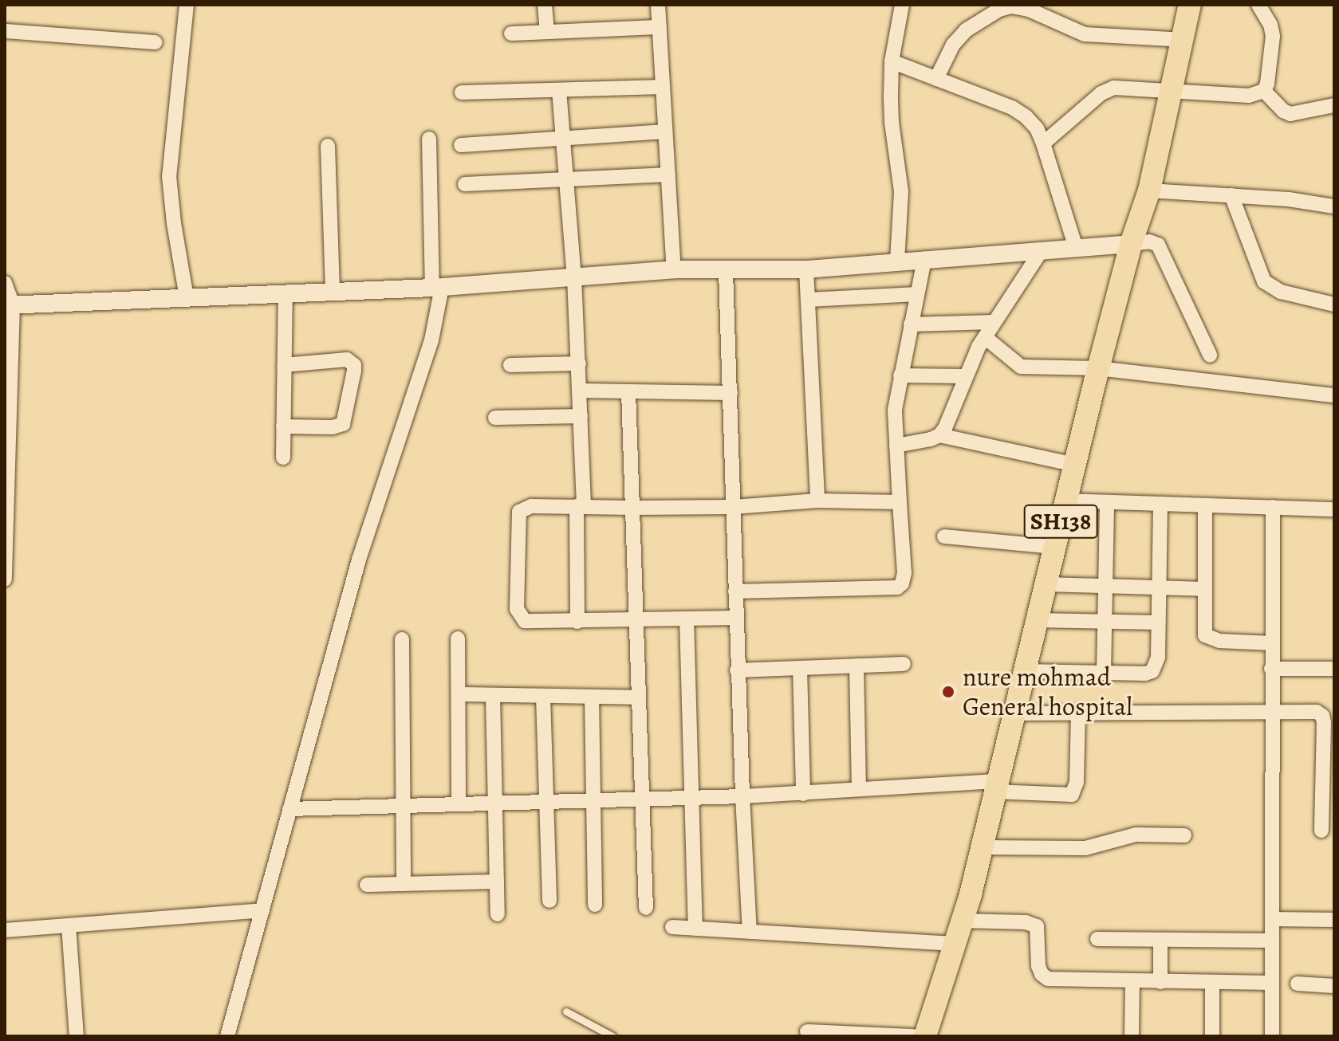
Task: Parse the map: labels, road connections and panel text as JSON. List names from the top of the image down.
{
  "streets": {
    "main road": ["SH138"]
  },
  "places": ["nure mohmad General hospital"]
}
